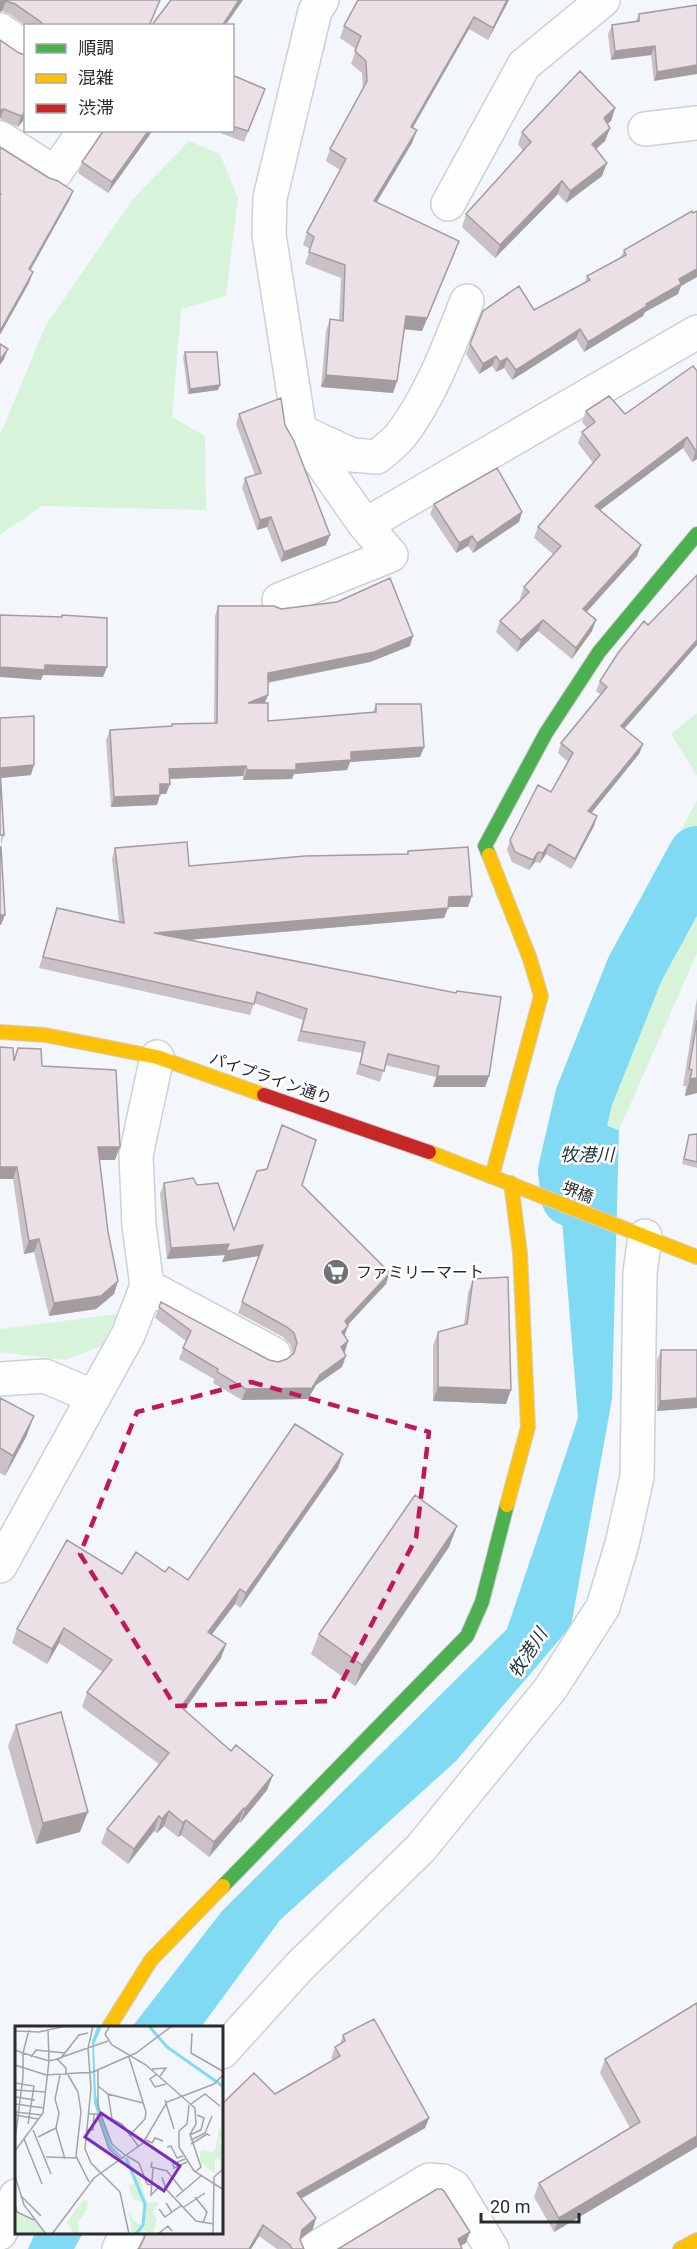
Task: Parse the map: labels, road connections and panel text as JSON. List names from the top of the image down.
{
  "streets": {
    "street": ["パイプライン通り", "堺橋"]
  },
  "crossings": [
    ["パイプライン通り", "堺橋"]
  ],
  "water": ["牧港川"],
  "places": {
    "supermarket": ["ファミリーマート"]
  },
  "legend": ["順調", "混雑", "渋滞"],
  "scale_bar": "20 m"
}
